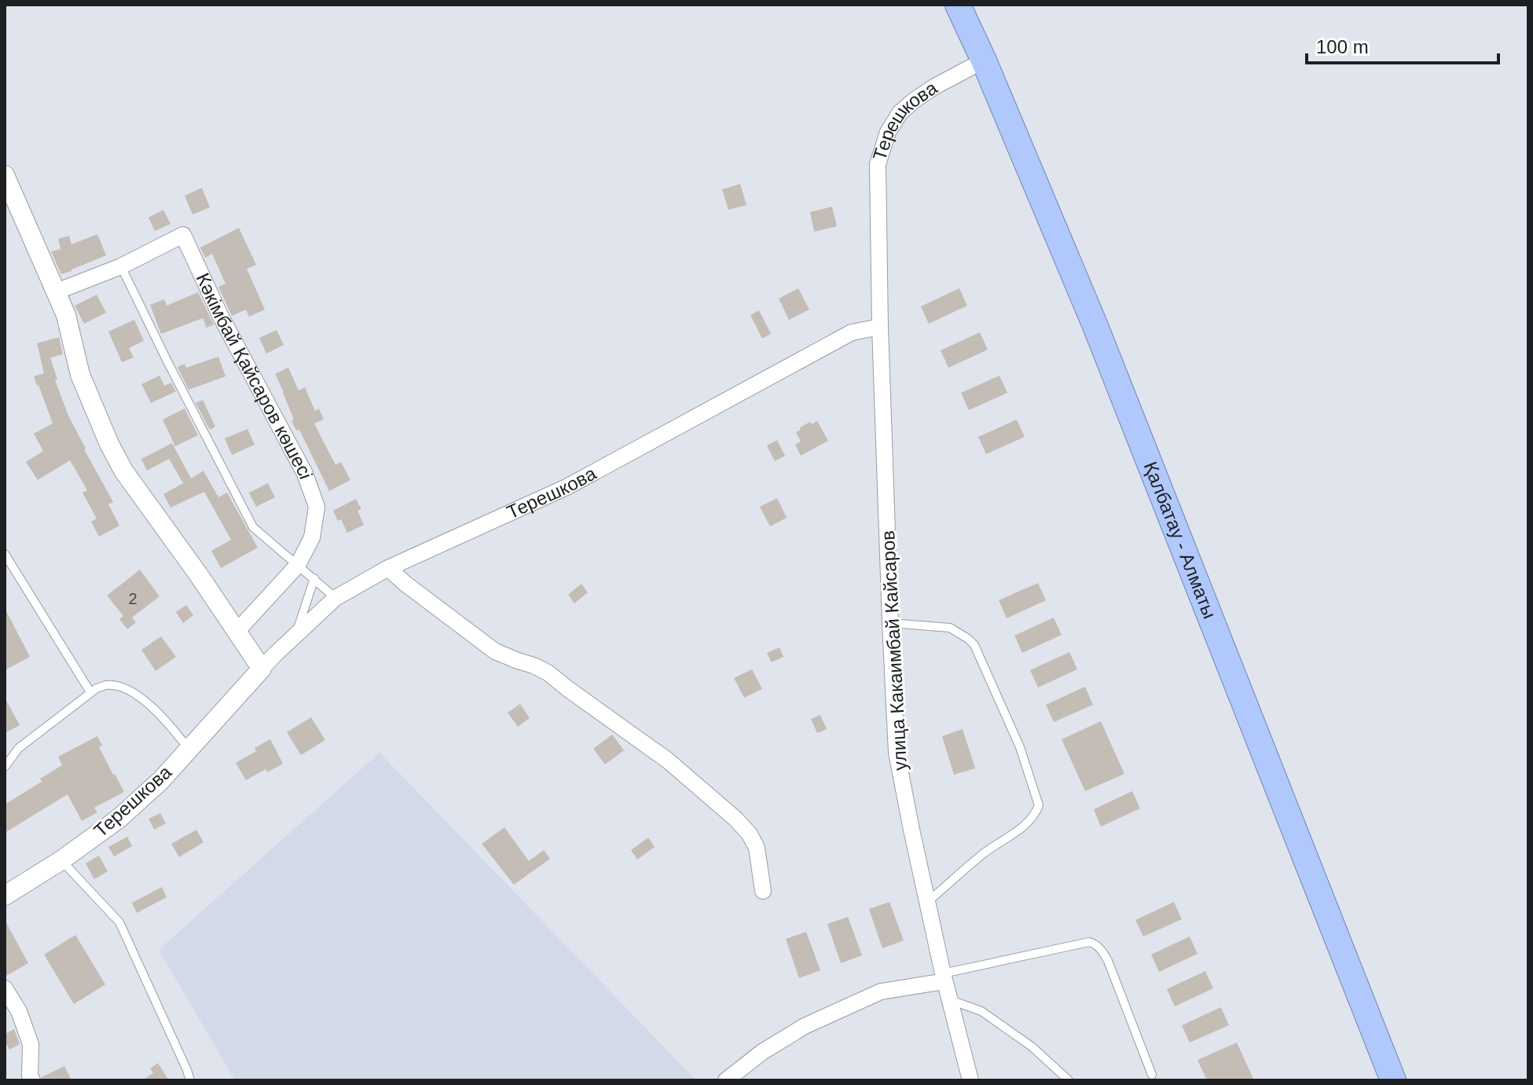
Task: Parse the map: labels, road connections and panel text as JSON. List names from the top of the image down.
{
  "streets": {
    "highway": ["Қалбатау - Алматы"],
    "street": ["Терешкова", "Кәкімбай Қайсаров көшесі", "улица Какаимбай Кайсаров"]
  },
  "crossings": [
    ["Терешкова", "Қалбатау - Алматы"],
    ["Терешкова", "улица Какаимбай Кайсаров"]
  ],
  "house_numbers": ["2"],
  "scale_bar": "100 m"
}
